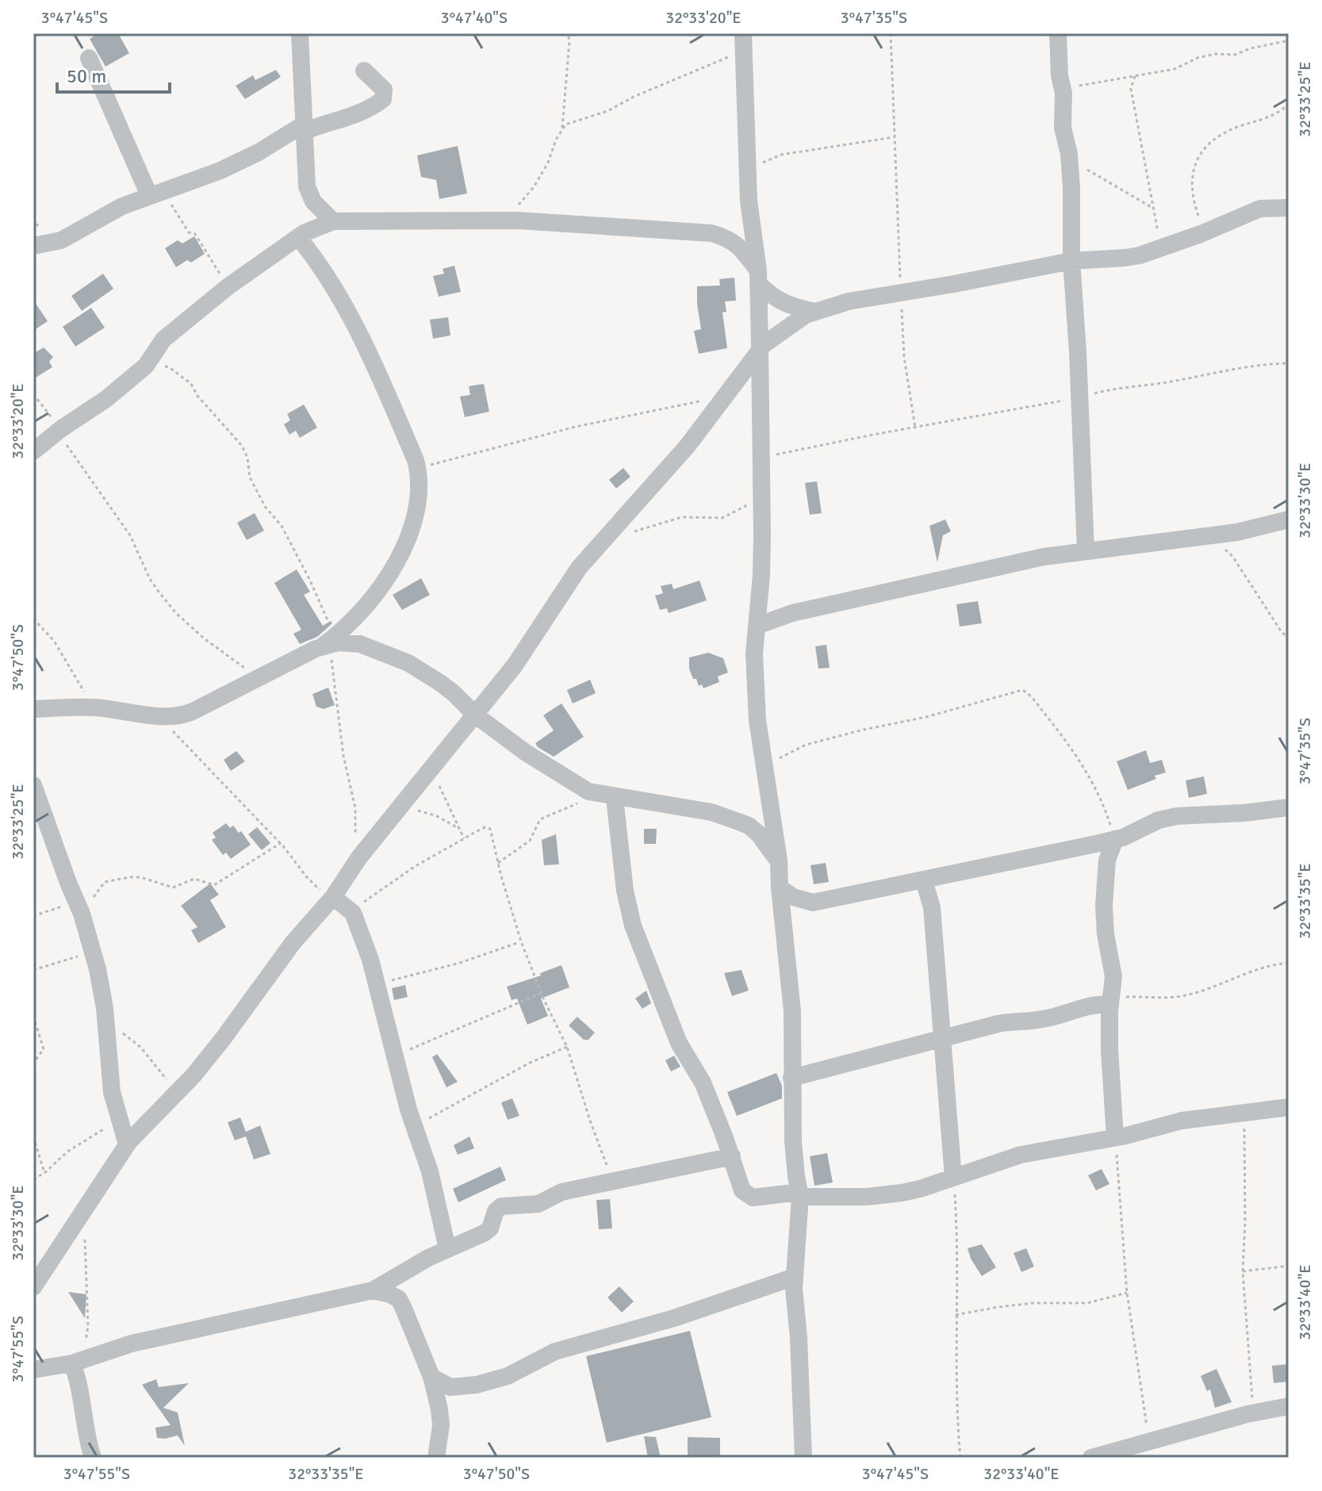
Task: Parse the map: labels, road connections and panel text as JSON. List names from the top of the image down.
{
  "scale_bar": "50 m",
  "coordinates": [
    "3°47'45\"S",
    "3°47'40\"S",
    "32°33'20\"E",
    "3°47'35\"S",
    "32°33'25\"E",
    "32°33'30\"E",
    "3°47'50\"S",
    "32°33'35\"E",
    "32°33'40\"E",
    "3°47'55\"S"
  ]
}
